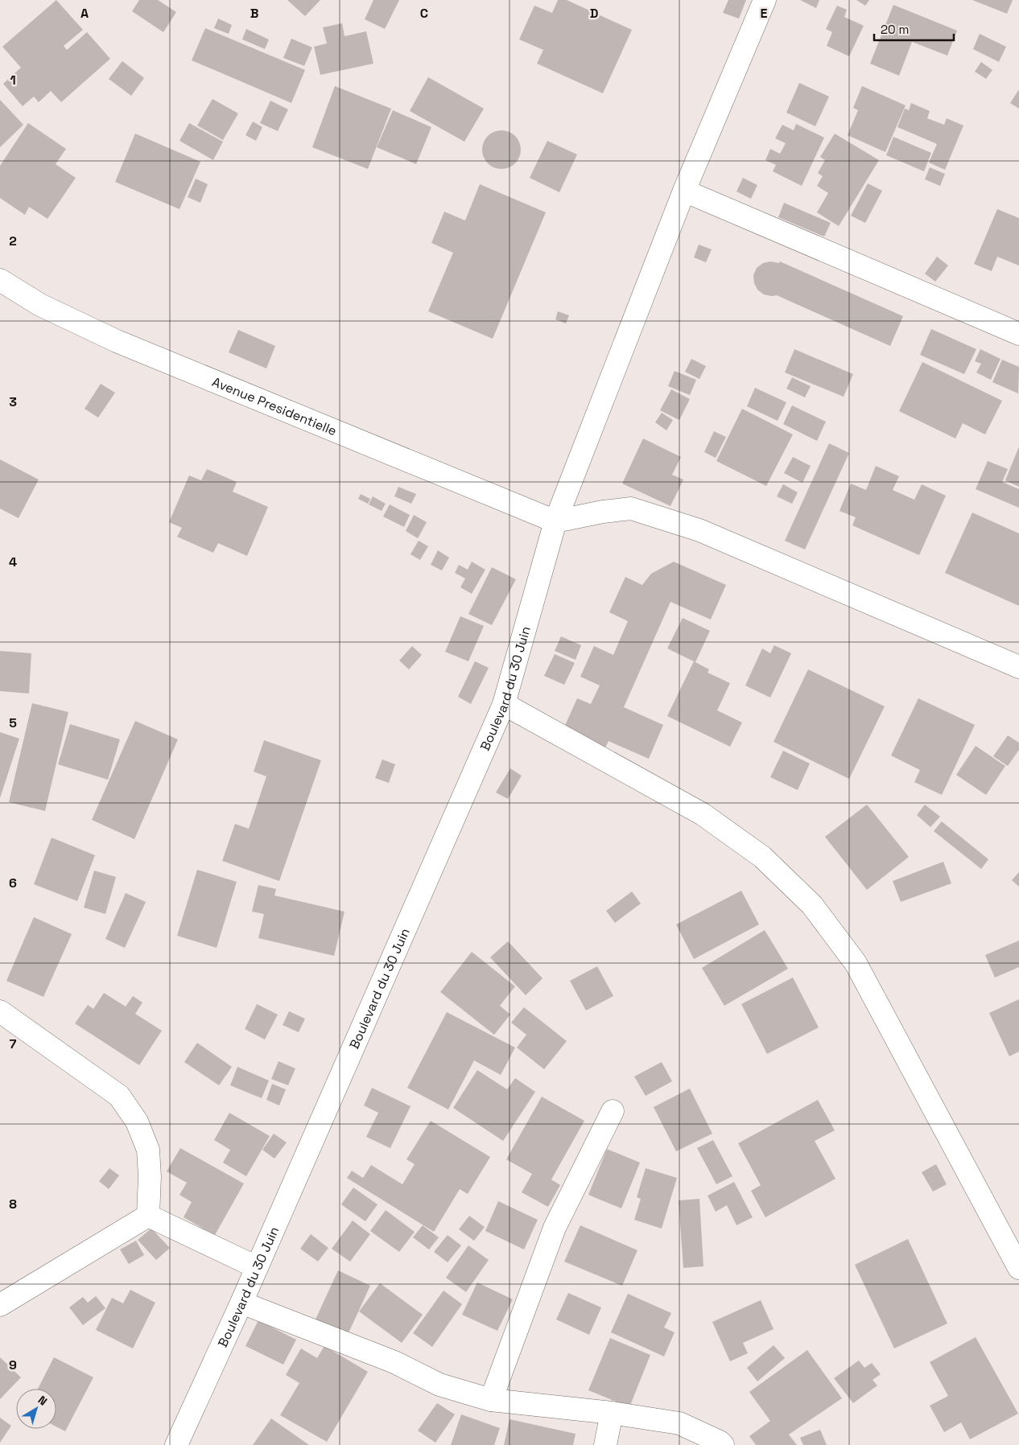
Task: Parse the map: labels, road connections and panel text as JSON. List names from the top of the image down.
{
  "streets": {
    "street": ["Avenue Presidentielle", "Boulevard du 30 Juin"]
  },
  "crossings": [
    ["Avenue Presidentielle", "Boulevard du 30 Juin"]
  ],
  "scale_bar": "20 m",
  "north": "top right",
  "grid": {
    "columns": [
      "A",
      "B",
      "C",
      "D",
      "E"
    ],
    "rows": [
      "1",
      "2",
      "3",
      "4",
      "5",
      "6",
      "7",
      "8",
      "9"
    ]
  }
}
